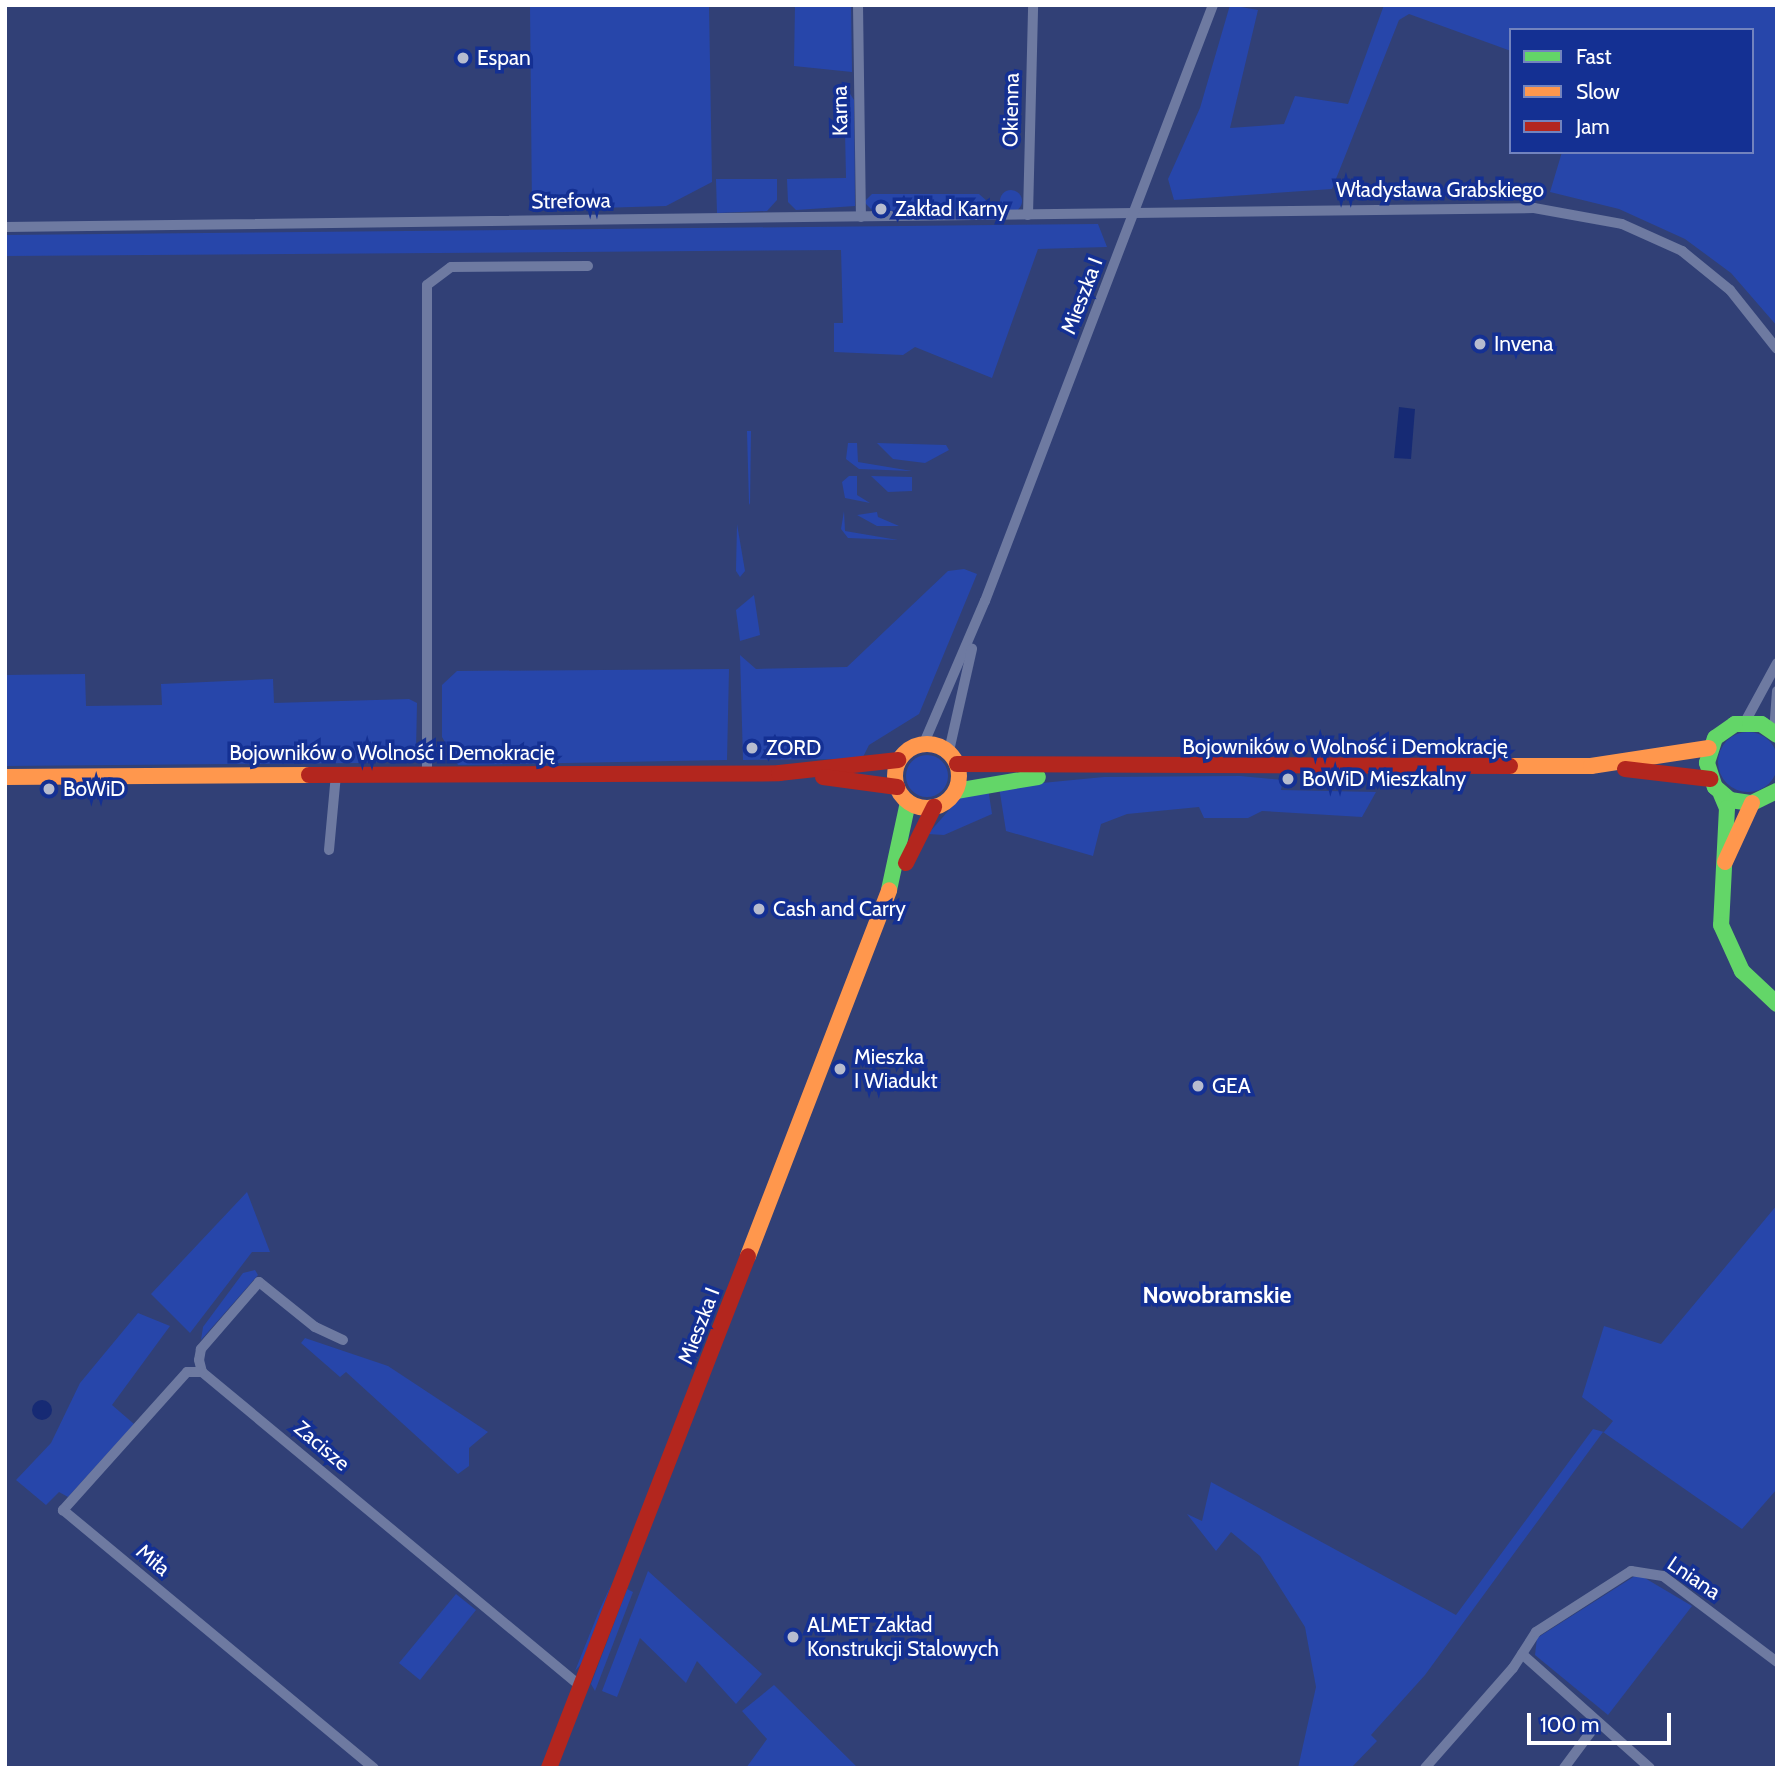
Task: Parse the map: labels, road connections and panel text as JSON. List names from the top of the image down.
{
  "streets": {
    "main road": ["Mieszka I", "Bojowników o Wolność i Demokrację"],
    "street": [
      "Okienna",
      "Karna",
      "Władysława Grabskiego",
      "Strefowa",
      "Zacisze",
      "Miła",
      "Lniana"
    ]
  },
  "crossings": [
    ["Okienna", "Strefowa"],
    ["Karna", "Strefowa"],
    ["Władysława Grabskiego", "Strefowa"],
    ["Władysława Grabskiego", "Mieszka I"],
    ["Strefowa", "Mieszka I"],
    ["Mieszka I", "Bojowników o Wolność i Demokrację"],
    ["Mieszka I", "Zacisze"],
    ["Zacisze", "Miła"]
  ],
  "districts": ["Nowobramskie"],
  "places": [
    "Espan",
    "Zakład Karny",
    "Invena",
    "ZORD",
    "BoWiD Mieszkalny",
    "BoWiD",
    "Cash and Carry",
    "Mieszka I Wiadukt",
    "GEA",
    "ALMET Zakład Konstrukcji Stalowych"
  ],
  "legend": ["Fast", "Slow", "Jam"],
  "scale_bar": "100 m"
}
